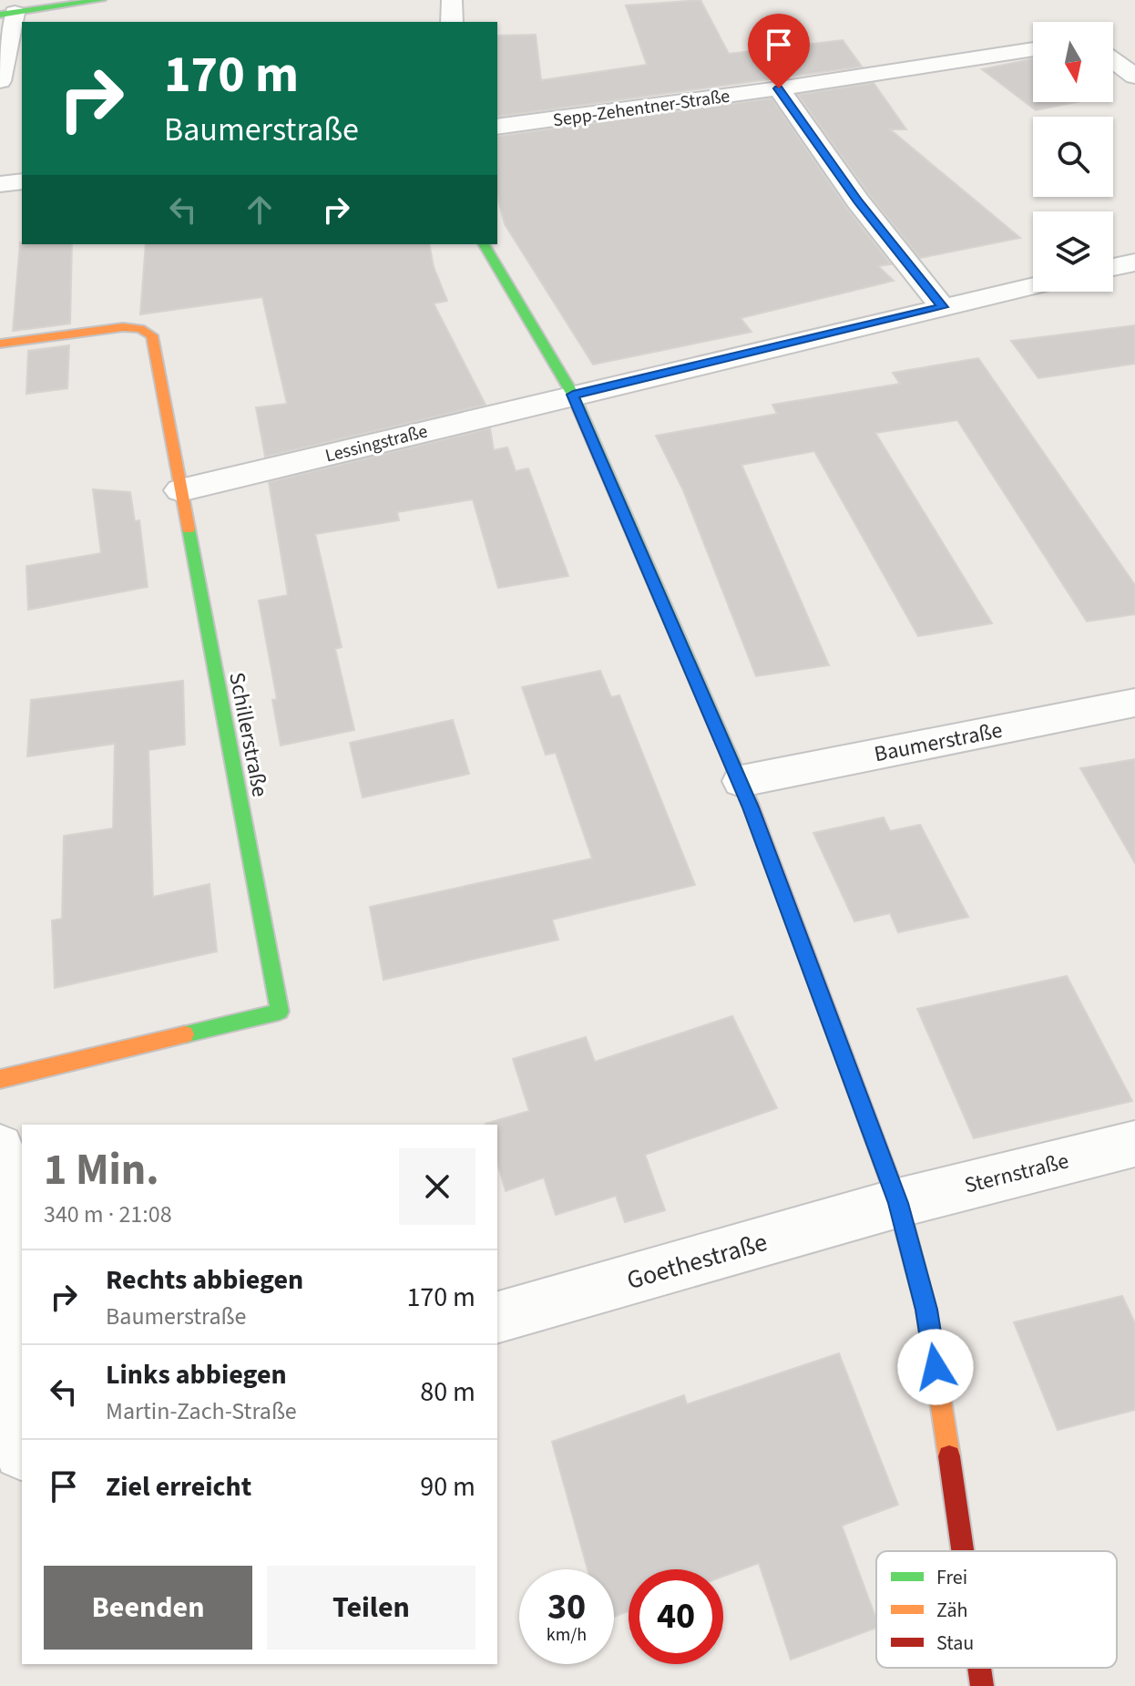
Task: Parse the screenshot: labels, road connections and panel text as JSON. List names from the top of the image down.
{
  "streets": {
    "street": [
      "Sepp-Zehentner-Straße",
      "Lessingstraße",
      "Schillerstraße",
      "Baumerstraße",
      "Sternstraße",
      "Goethestraße"
    ]
  },
  "crossings": [
    ["Lessingstraße", "Schillerstraße"],
    ["Sternstraße", "Goethestraße"]
  ],
  "legend": ["Frei", "Zäh", "Stau"],
  "north": "bottom",
  "page": {
    "turn": ["170 m", "Baumerstraße"],
    "heading": ["1 Min.", "340 m · 21:08"],
    "list": [
      {
        "name": "Rechts abbiegen",
        "note": "Baumerstraße",
        "value": "170 m"
      },
      {
        "name": "Links abbiegen",
        "note": "Martin-Zach-Straße",
        "value": "80 m"
      },
      {
        "name": "Ziel erreicht",
        "value": "90 m"
      }
    ],
    "buttons": ["Beenden", "Teilen"],
    "speed": "30 km/h",
    "limit": "40"
  }
}
